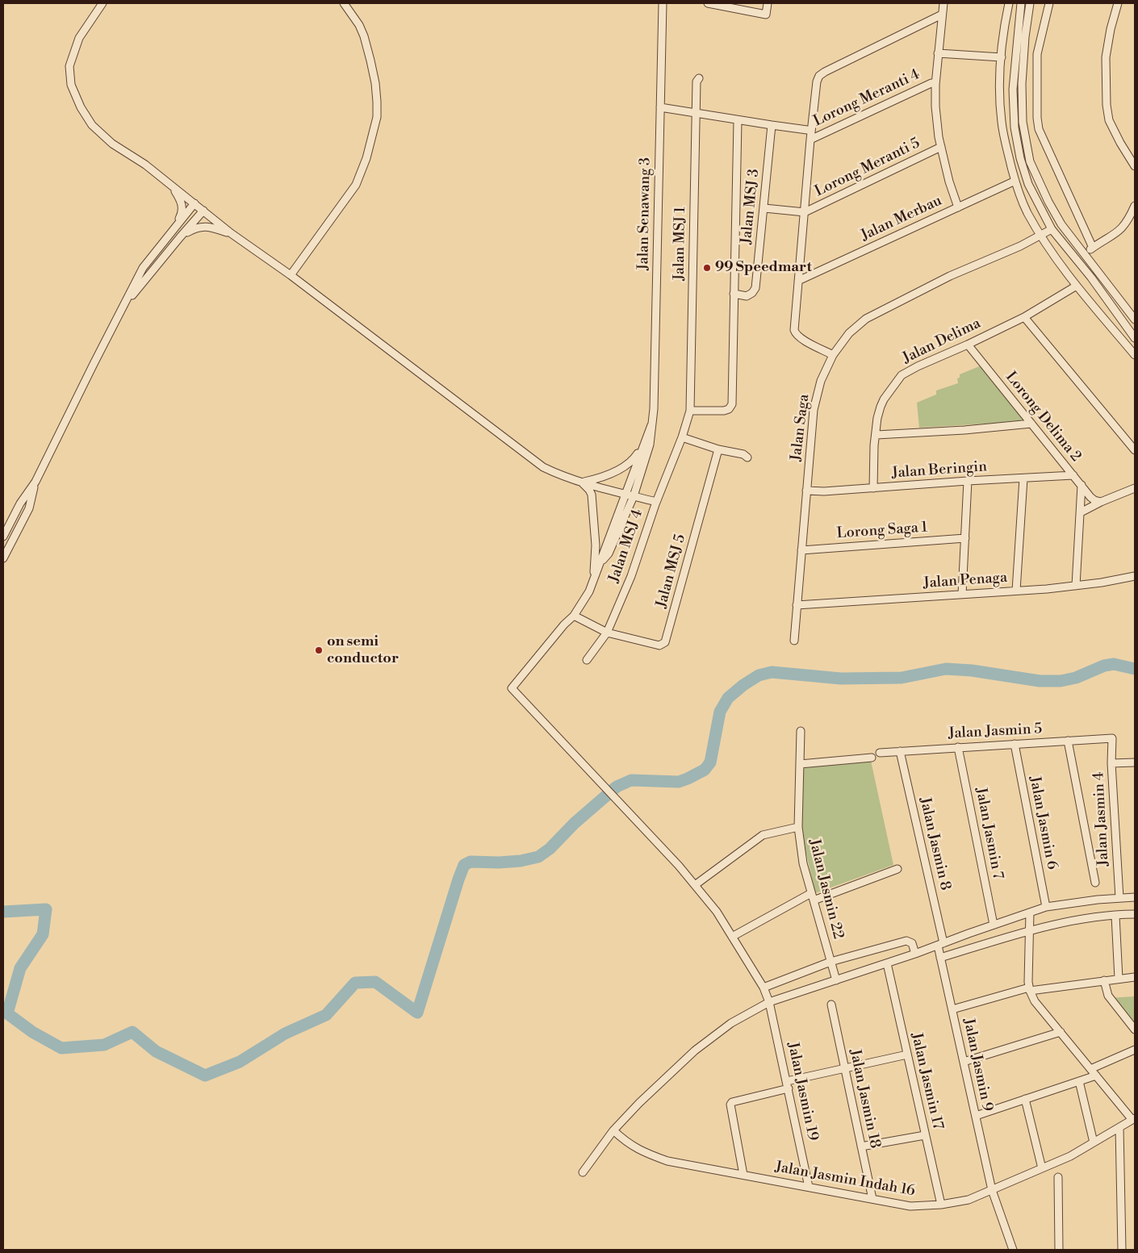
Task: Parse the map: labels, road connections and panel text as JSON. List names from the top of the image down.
{
  "streets": {
    "street": [
      "Lorong Meranti 4",
      "Lorong Meranti 5",
      "Jalan MSJ 3",
      "Jalan Senawang 3",
      "Jalan Merbau",
      "Jalan MSJ 1",
      "Jalan Delima",
      "Lorong Delima 2",
      "Jalan Saga",
      "Jalan Beringin",
      "Lorong Saga 1",
      "Jalan MSJ 4",
      "Jalan MSJ 5",
      "Jalan Penaga",
      "Jalan Jasmin 5",
      "Jalan Jasmin 4",
      "Jalan Jasmin 6",
      "Jalan Jasmin 7",
      "Jalan Jasmin 8",
      "Jalan Jasmin 22",
      "Jalan Jasmin 9",
      "Jalan Jasmin 17",
      "Jalan Jasmin 19",
      "Jalan Jasmin 18",
      "Jalan Jasmin Indah 16"
    ]
  },
  "crossings": [
    ["Jalan MSJ 1", "Jalan MSJ 4"],
    ["Jalan Delima", "Lorong Delima 2"],
    ["Jalan Delima", "Jalan Beringin"],
    ["Lorong Delima 2", "Jalan Beringin"],
    ["Jalan Saga", "Jalan Beringin"],
    ["Jalan Saga", "Lorong Saga 1"],
    ["Jalan Saga", "Jalan Penaga"],
    ["Jalan MSJ 4", "Jalan MSJ 5"],
    ["Jalan MSJ 5", "Jalan Jasmin 19"],
    ["Jalan Jasmin 5", "Jalan Jasmin 4"],
    ["Jalan Jasmin 5", "Jalan Jasmin 6"],
    ["Jalan Jasmin 5", "Jalan Jasmin 7"],
    ["Jalan Jasmin 5", "Jalan Jasmin 8"],
    ["Jalan Jasmin 8", "Jalan Jasmin 9"],
    ["Jalan Jasmin 9", "Jalan Jasmin Indah 16"],
    ["Jalan Jasmin 17", "Jalan Jasmin Indah 16"],
    ["Jalan Jasmin 19", "Jalan Jasmin Indah 16"],
    ["Jalan Jasmin 18", "Jalan Jasmin Indah 16"]
  ],
  "places": ["99 Speedmart", "on semi conductor"]
}
